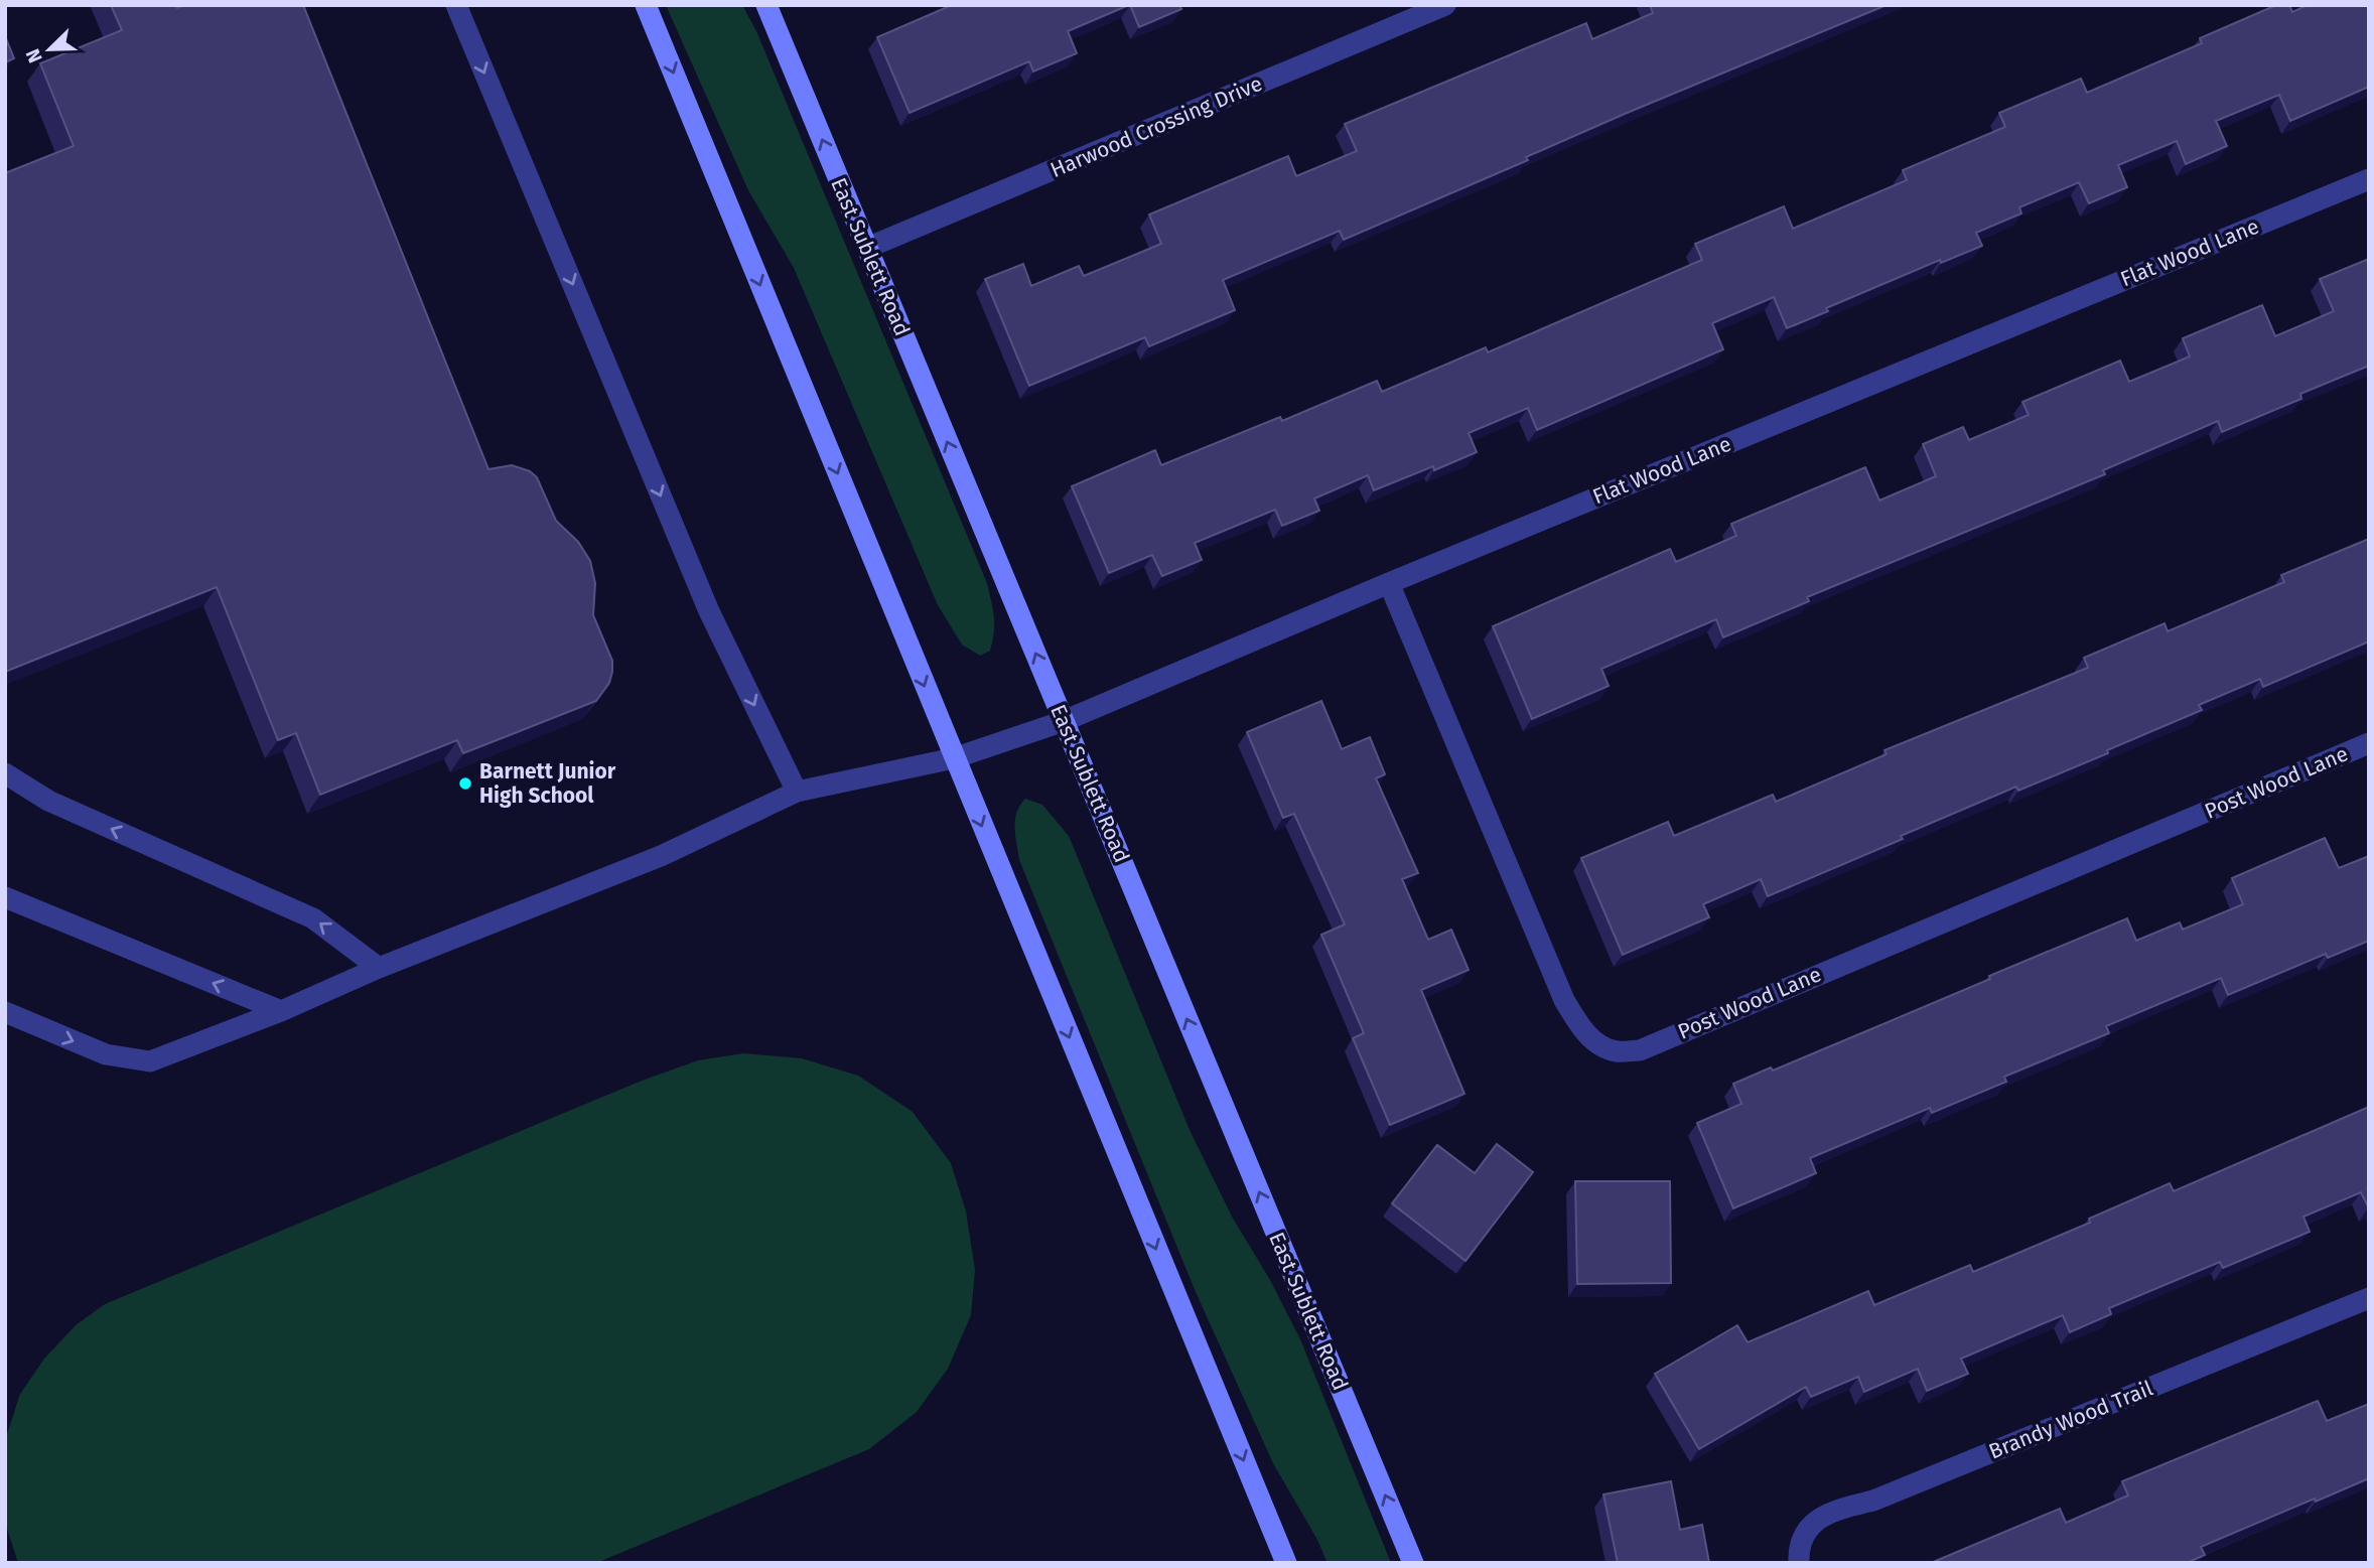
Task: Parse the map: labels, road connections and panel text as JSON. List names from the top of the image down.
{
  "streets": {
    "main road": ["East Sublett Road"],
    "street": [
      "Harwood Crossing Drive",
      "Flat Wood Lane",
      "Post Wood Lane",
      "Brandy Wood Trail"
    ]
  },
  "crossings": [
    ["Harwood Crossing Drive", "East Sublett Road"],
    ["Flat Wood Lane", "East Sublett Road"],
    ["Flat Wood Lane", "Post Wood Lane"]
  ],
  "places": ["Barnett Junior High School"],
  "north": "bottom left"
}
